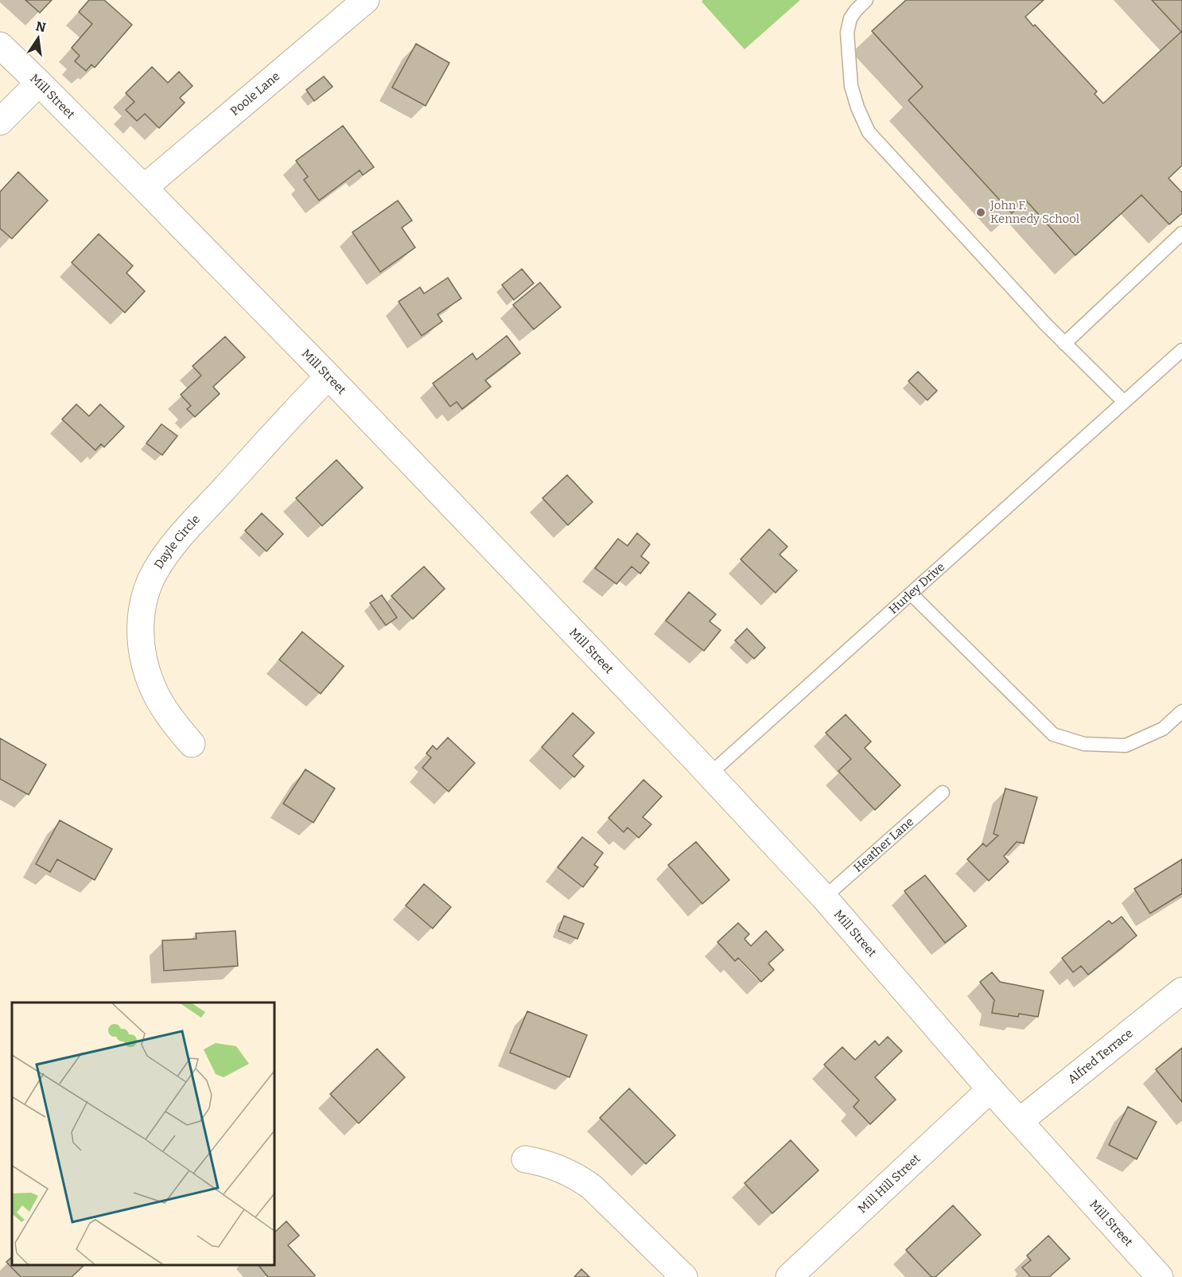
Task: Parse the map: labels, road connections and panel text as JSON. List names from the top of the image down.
{
  "streets": {
    "street": [
      "Poole Lane",
      "Mill Street",
      "Dayle Circle",
      "Alfred Terrace",
      "Mill Hill Street"
    ],
    "lane": ["Hurley Drive", "Heather Lane"]
  },
  "crossings": [
    ["Poole Lane", "Mill Street"],
    ["Mill Street", "Dayle Circle"],
    ["Mill Street", "Hurley Drive"],
    ["Mill Street", "Heather Lane"],
    ["Mill Street", "Alfred Terrace"],
    ["Mill Street", "Mill Hill Street"]
  ],
  "places": ["John F. Kennedy School"],
  "north": "top"
}
